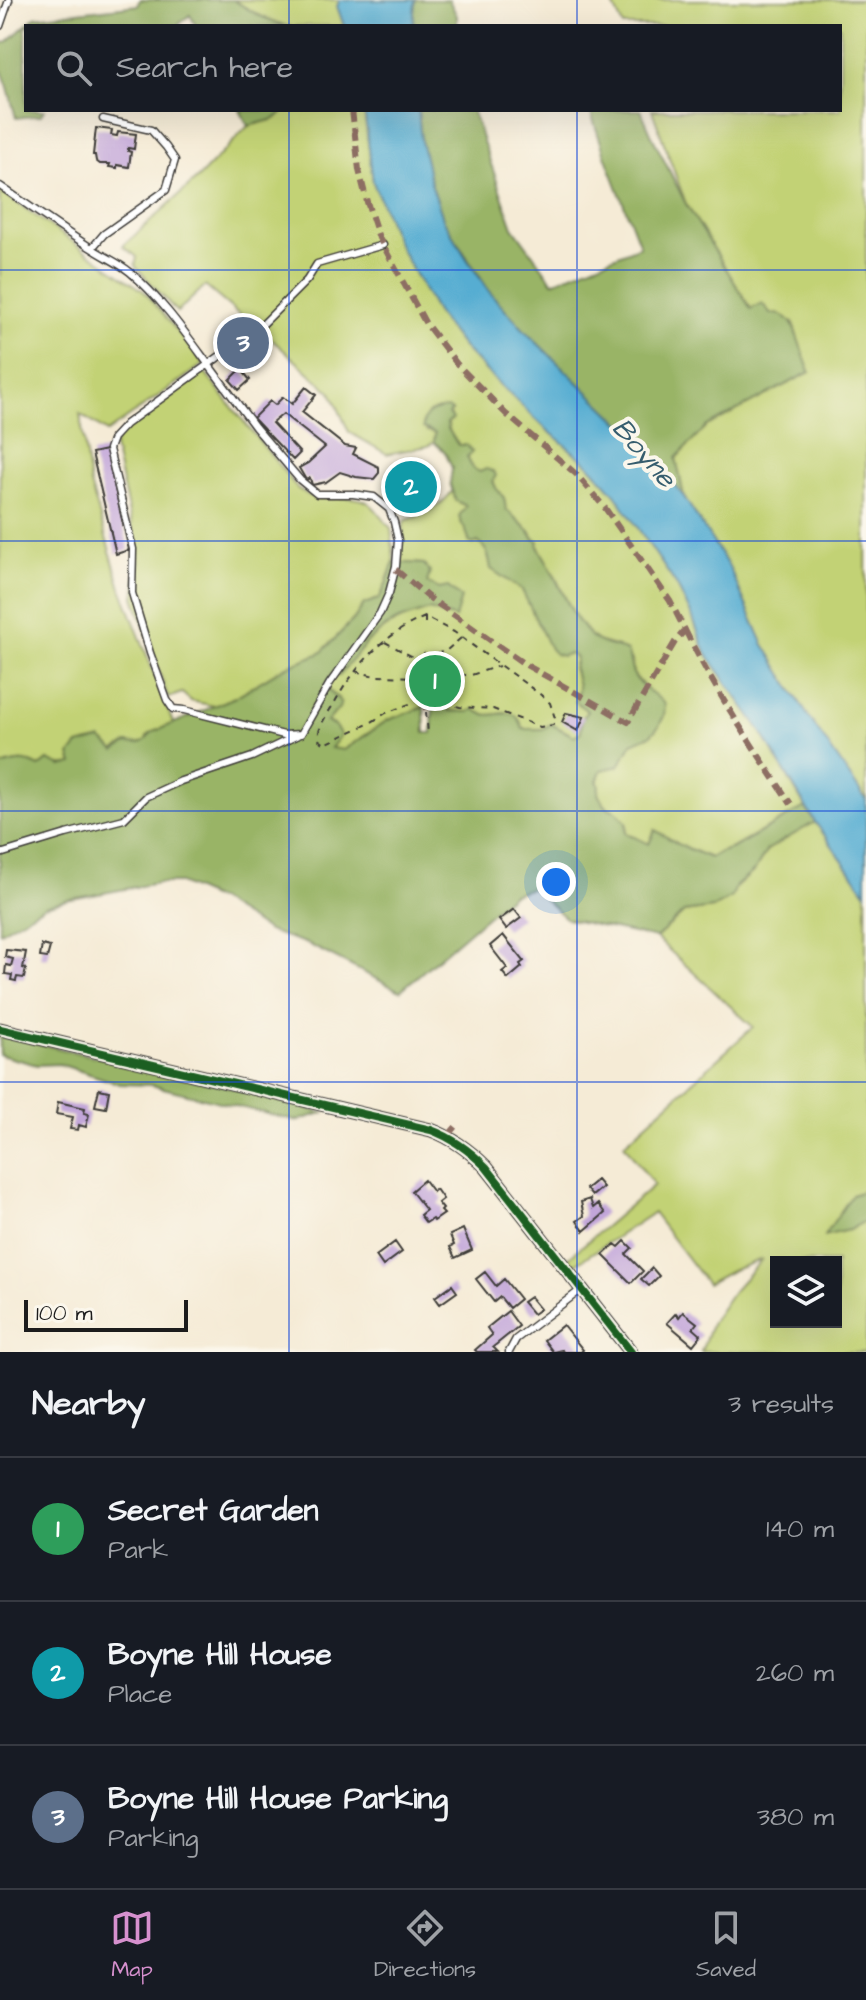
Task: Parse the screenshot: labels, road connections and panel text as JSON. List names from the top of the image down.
{
  "water": ["Boyne"],
  "scale_bar": "100 m",
  "page": {
    "search": "Search here",
    "pins": ["3", "2", "1"],
    "scale": "100 m",
    "heading": ["Nearby", "3 results"],
    "list": [
      {
        "mark": "1",
        "name": "Secret Garden",
        "note": "Park",
        "value": "140 m"
      },
      {
        "mark": "2",
        "name": "Boyne Hill House",
        "note": "Place",
        "value": "260 m"
      },
      {
        "mark": "3",
        "name": "Boyne Hill House Parking",
        "note": "Parking",
        "value": "380 m"
      }
    ],
    "nav": ["Map", "Directions", "Saved"]
  }
}
